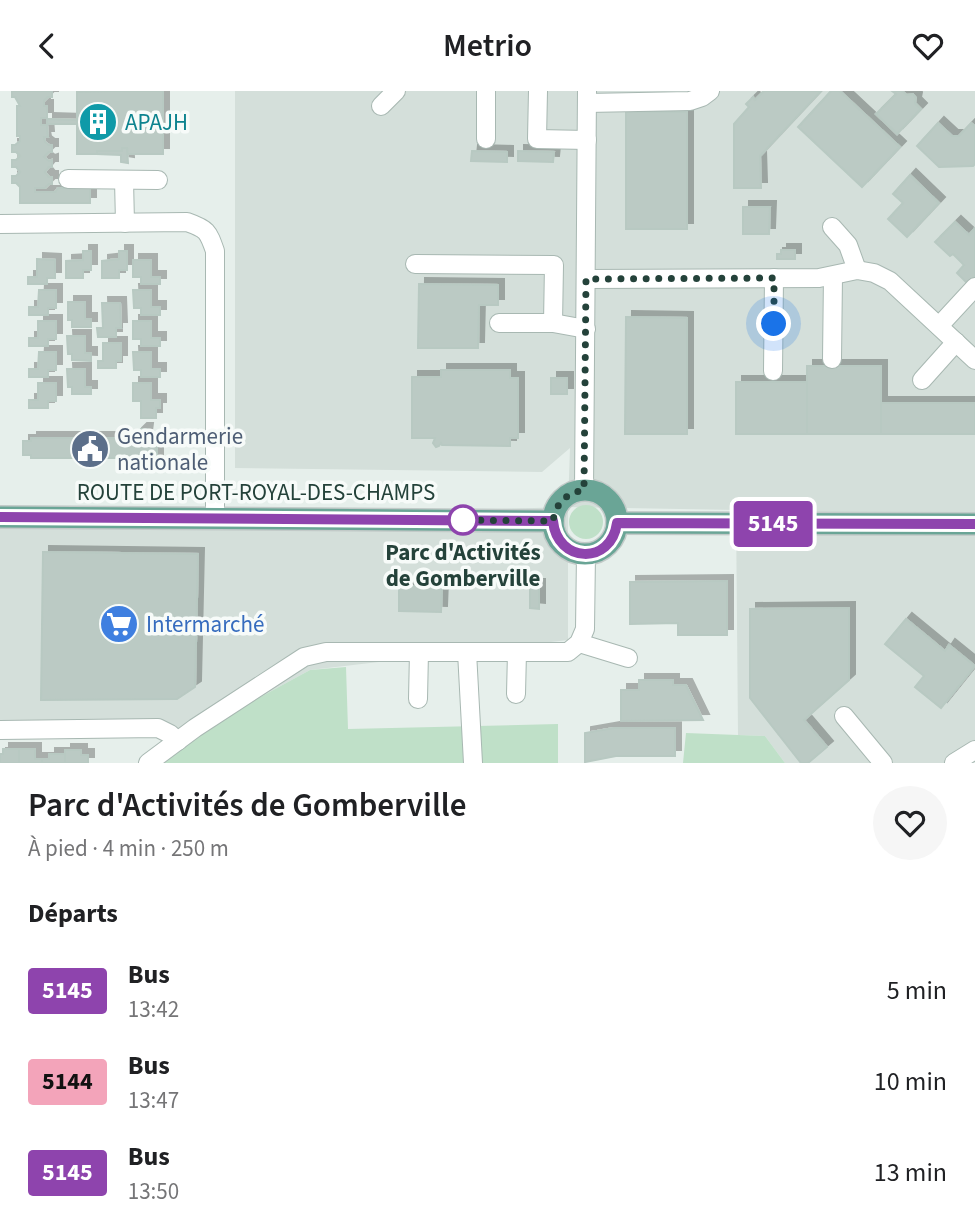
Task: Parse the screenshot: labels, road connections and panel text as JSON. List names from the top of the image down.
{
  "streets": {
    "main road": ["ROUTE DE PORT-ROYAL-DES-CHAMPS"]
  },
  "places": {
    "building": ["APAJH"],
    "public building": ["Gendarmerie nationale"],
    "other": ["Parc d'Activités de Gomberville"],
    "supermarket": ["Intermarché"]
  },
  "lines": ["bus line 5145"],
  "page": {
    "header": "Metrio",
    "on_map": "5145",
    "heading": [
      ["Parc d'Activités de Gomberville", "À pied · 4 min · 250 m"],
      "Départs"
    ],
    "list": [
      {
        "mark": "5145",
        "name": "Bus",
        "note": "13:42",
        "value": "5 min"
      },
      {
        "mark": "5144",
        "name": "Bus",
        "note": "13:47",
        "value": "10 min"
      },
      {
        "mark": "5145",
        "name": "Bus",
        "note": "13:50",
        "value": "13 min"
      }
    ]
  }
}
